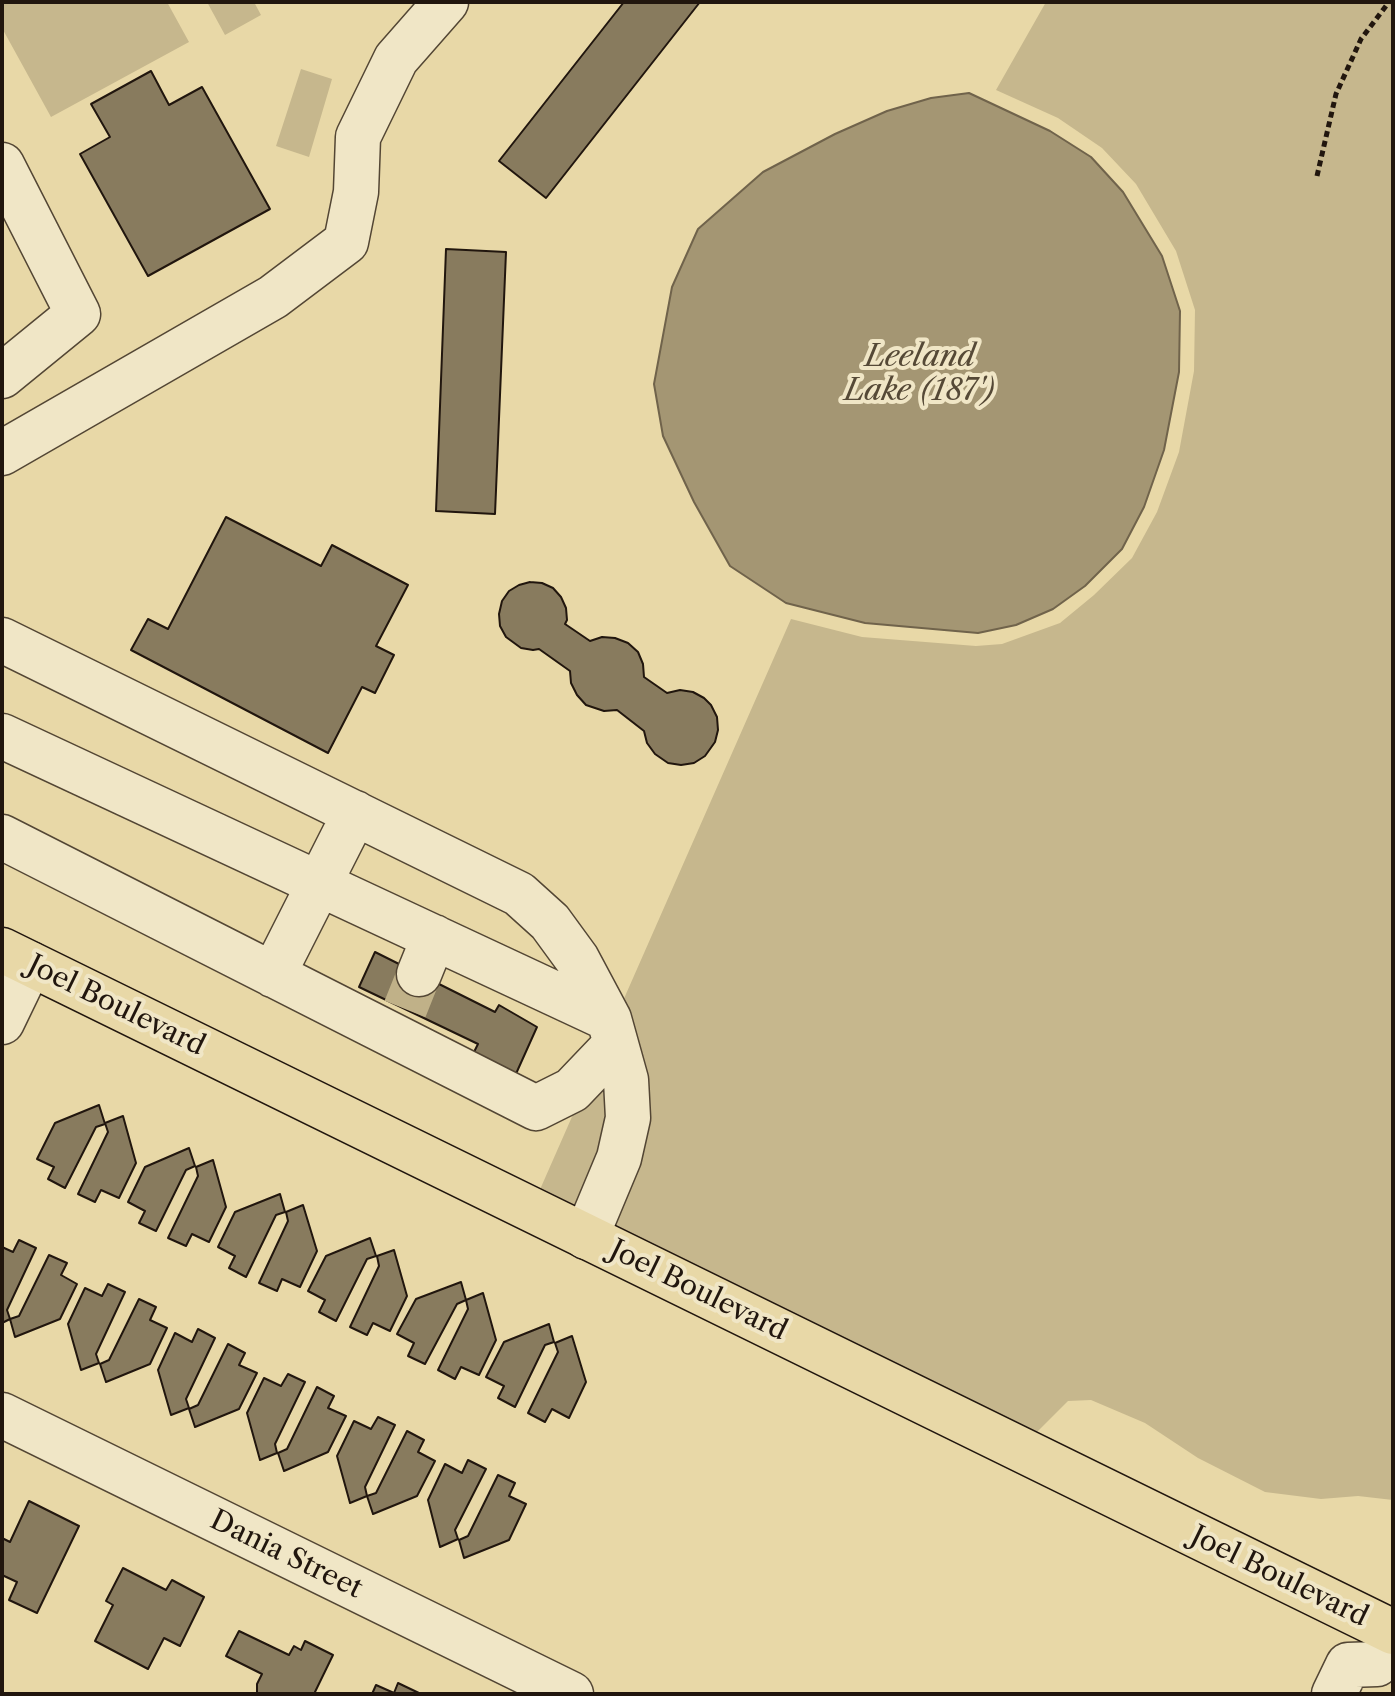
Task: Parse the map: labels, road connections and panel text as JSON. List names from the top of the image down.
{
  "streets": {
    "main road": ["Joel Boulevard"],
    "street": ["Dania Street"]
  },
  "water": ["Leeland Lake (187')"]
}
